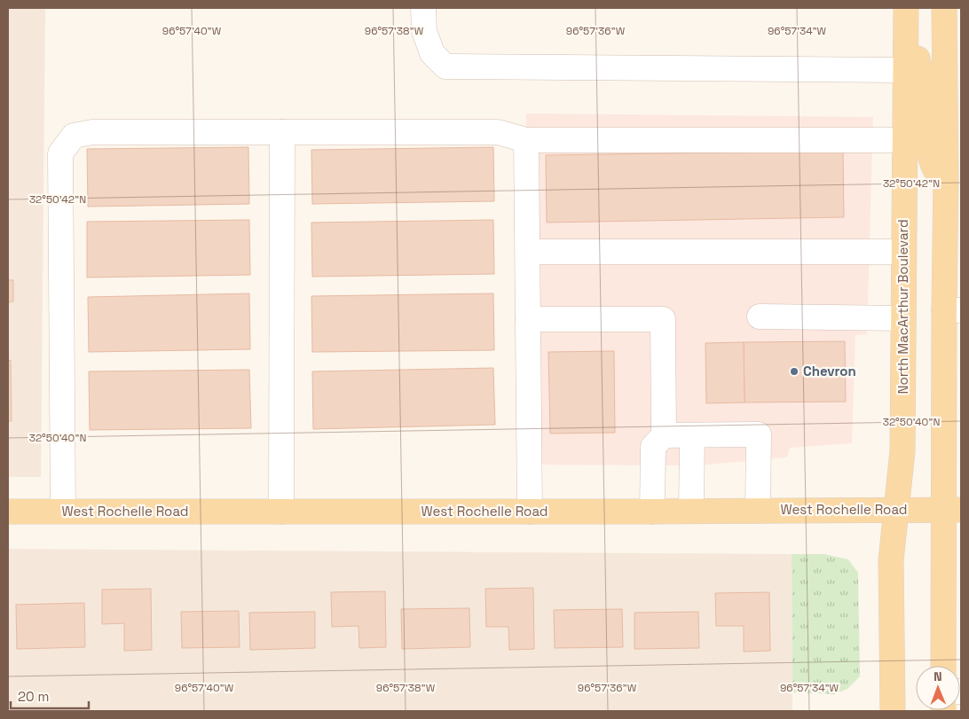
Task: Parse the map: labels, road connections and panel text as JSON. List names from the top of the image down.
{
  "streets": {
    "main road": ["North MacArthur Boulevard", "West Rochelle Road"]
  },
  "crossings": [
    ["North MacArthur Boulevard", "West Rochelle Road"]
  ],
  "places": ["Chevron"],
  "scale_bar": "20 m",
  "north": "top",
  "coordinates": [
    "96°57'40\"W",
    "96°57'38\"W",
    "96°57'36\"W",
    "96°57'34\"W",
    "32°50'42\"N",
    "32°50'40\"N"
  ]
}
